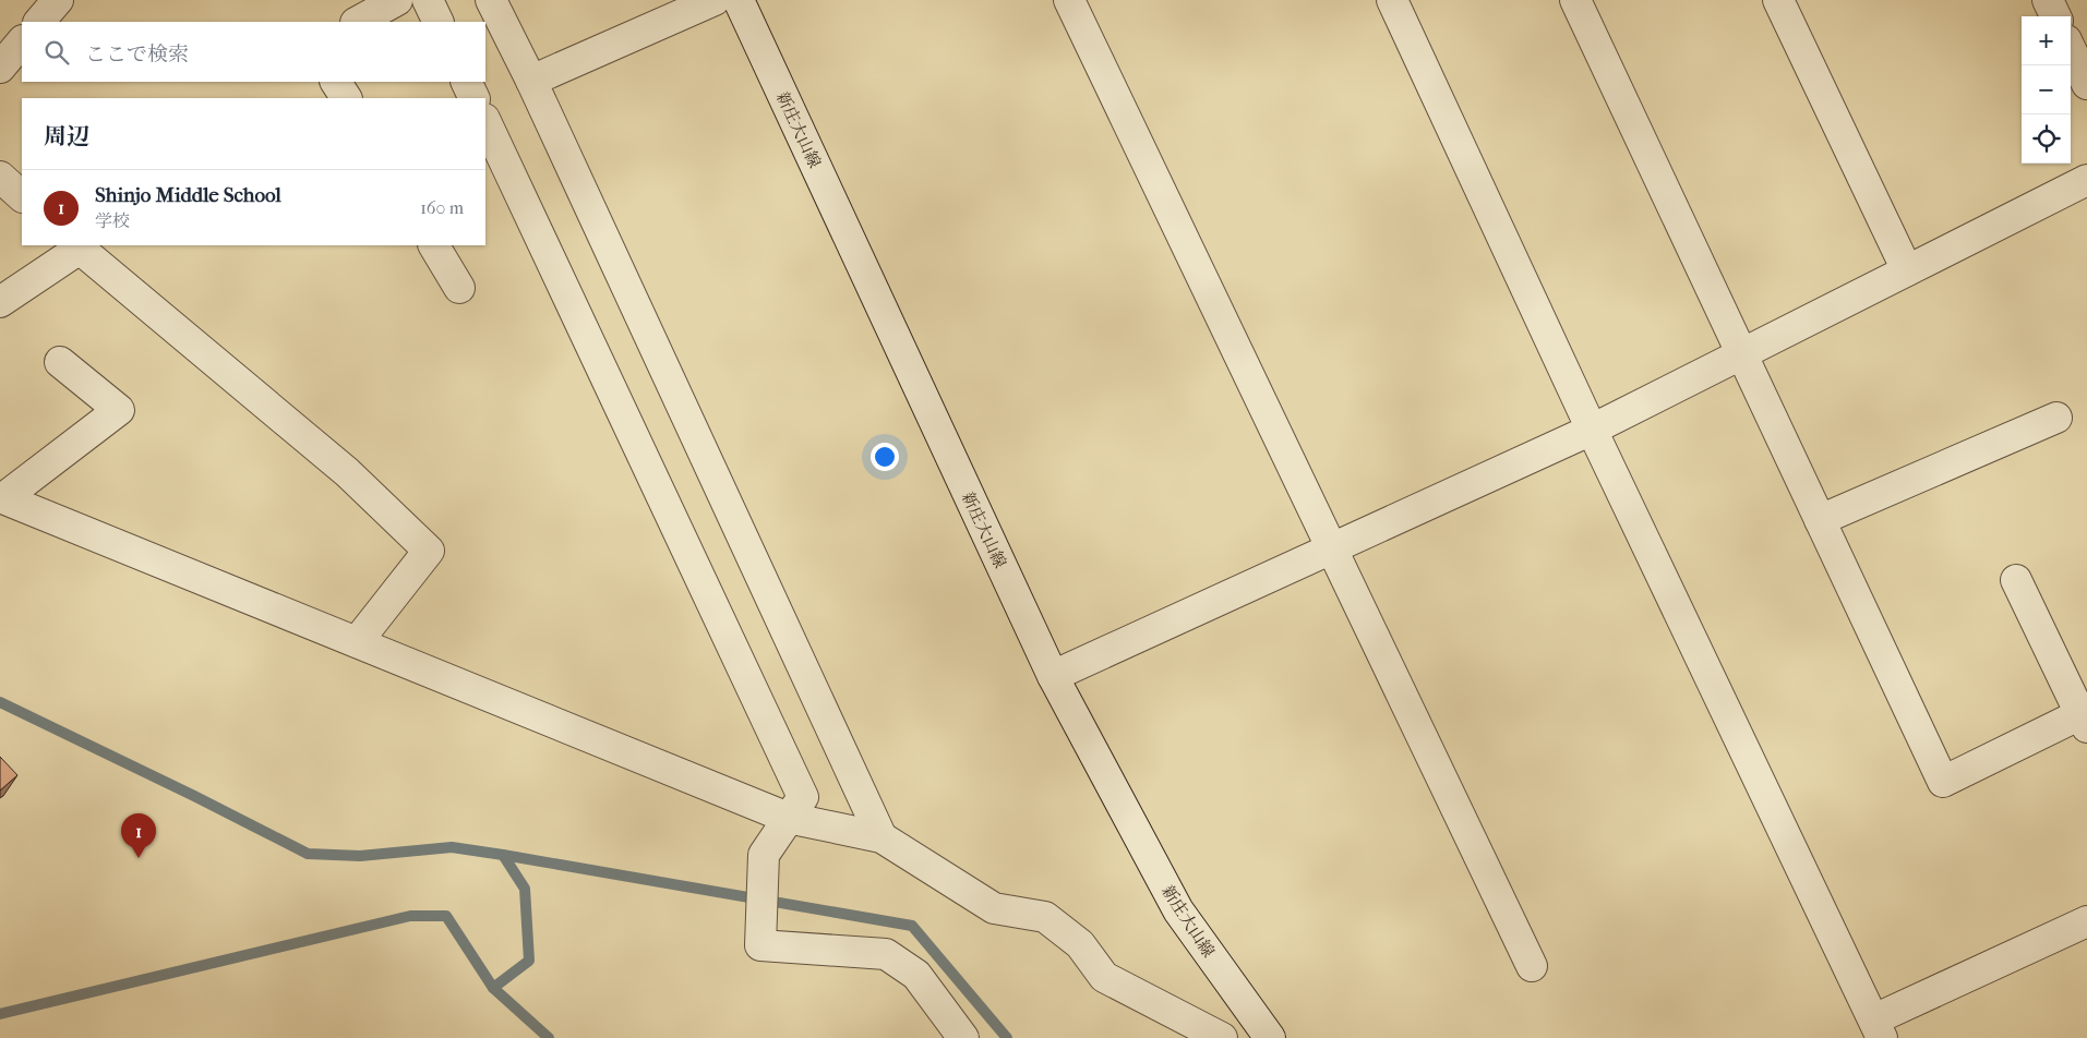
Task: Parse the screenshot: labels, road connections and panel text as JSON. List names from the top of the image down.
{
  "streets": {
    "street": ["新庄大山線"]
  },
  "page": {
    "map_buttons": ["+", "−"],
    "search": "ここで検索",
    "heading": "周辺",
    "list": [
      {
        "mark": "1",
        "name": "Shinjo Middle School",
        "note": "学校",
        "value": "160 m"
      }
    ],
    "pins": "1"
  }
}
